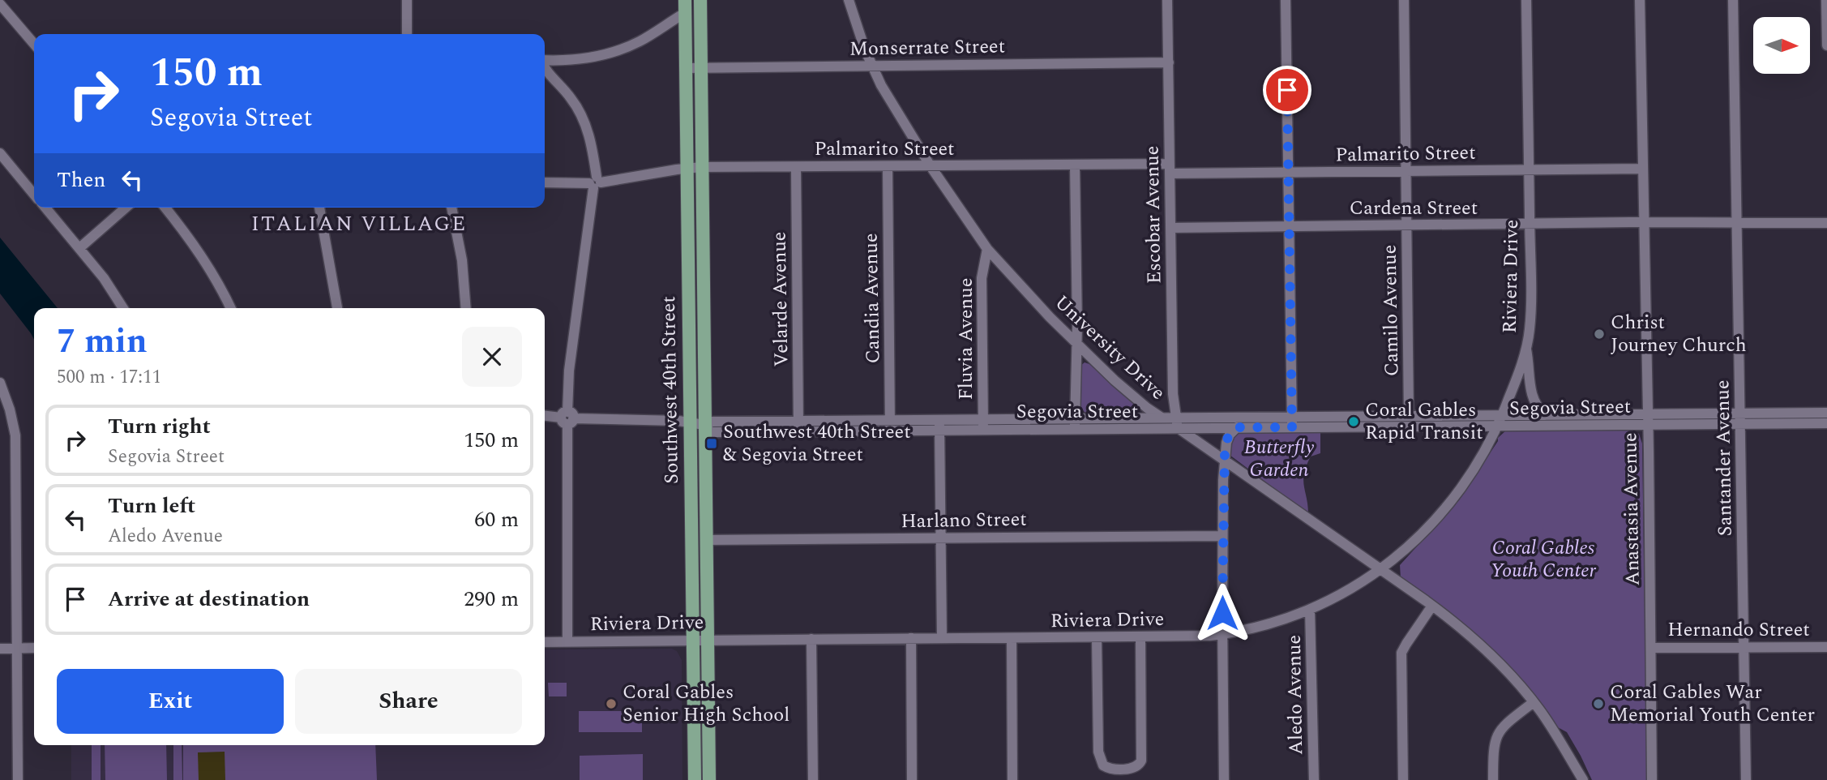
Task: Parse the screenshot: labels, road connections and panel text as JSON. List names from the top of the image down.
{
  "streets": {
    "main road": ["Southwest 40th Street"],
    "street": [
      "Monserrate Street",
      "Palmarito Street",
      "Cardena Street",
      "Escobar Avenue",
      "Riviera Drive",
      "Candia Avenue",
      "Velarde Avenue",
      "Camilo Avenue",
      "Fluvia Avenue",
      "University Drive",
      "Segovia Street",
      "Santander Avenue",
      "Anastasia Avenue",
      "Harlano Street",
      "Hernando Street",
      "Aledo Avenue"
    ]
  },
  "crossings": [
    ["Monserrate Street", "Escobar Avenue"],
    ["Monserrate Street", "University Drive"],
    ["Monserrate Street", "Southwest 40th Street"],
    ["Palmarito Street", "Escobar Avenue"],
    ["Palmarito Street", "Riviera Drive"],
    ["Palmarito Street", "Candia Avenue"],
    ["Palmarito Street", "Velarde Avenue"],
    ["Palmarito Street", "Camilo Avenue"],
    ["Palmarito Street", "University Drive"],
    ["Palmarito Street", "Southwest 40th Street"],
    ["Palmarito Street", "Anastasia Avenue"],
    ["Cardena Street", "Escobar Avenue"],
    ["Cardena Street", "Riviera Drive"],
    ["Cardena Street", "Camilo Avenue"],
    ["Cardena Street", "Santander Avenue"],
    ["Cardena Street", "Anastasia Avenue"],
    ["Escobar Avenue", "University Drive"],
    ["Escobar Avenue", "Segovia Street"],
    ["Riviera Drive", "University Drive"],
    ["Riviera Drive", "Southwest 40th Street"],
    ["Riviera Drive", "Segovia Street"],
    ["Riviera Drive", "Aledo Avenue"],
    ["Candia Avenue", "Segovia Street"],
    ["Velarde Avenue", "Segovia Street"],
    ["Camilo Avenue", "Segovia Street"],
    ["Fluvia Avenue", "University Drive"],
    ["Fluvia Avenue", "Segovia Street"],
    ["University Drive", "Segovia Street"],
    ["Southwest 40th Street", "Segovia Street"],
    ["Southwest 40th Street", "Harlano Street"],
    ["Segovia Street", "Santander Avenue"],
    ["Segovia Street", "Anastasia Avenue"],
    ["Santander Avenue", "Hernando Street"],
    ["Anastasia Avenue", "Hernando Street"]
  ],
  "districts": ["ITALIAN VILLAGE"],
  "parks": ["Butterfly Garden", "Coral Gables Youth Center"],
  "places": {
    "other": [
      "Christ Journey Church",
      "Coral Gables Rapid Transit",
      "Coral Gables Senior High School",
      "Coral Gables War Memorial Youth Center"
    ],
    "transit": ["Southwest 40th Street & Segovia Street"]
  },
  "north": "right",
  "page": {
    "turn": ["150 m", "Segovia Street"],
    "then": "Then",
    "heading": ["7 min", "500 m · 17:11"],
    "list": [
      {
        "name": "Turn right",
        "note": "Segovia Street",
        "value": "150 m"
      },
      {
        "name": "Turn left",
        "note": "Aledo Avenue",
        "value": "60 m"
      },
      {
        "name": "Arrive at destination",
        "value": "290 m"
      }
    ],
    "buttons": ["Exit", "Share"]
  }
}
